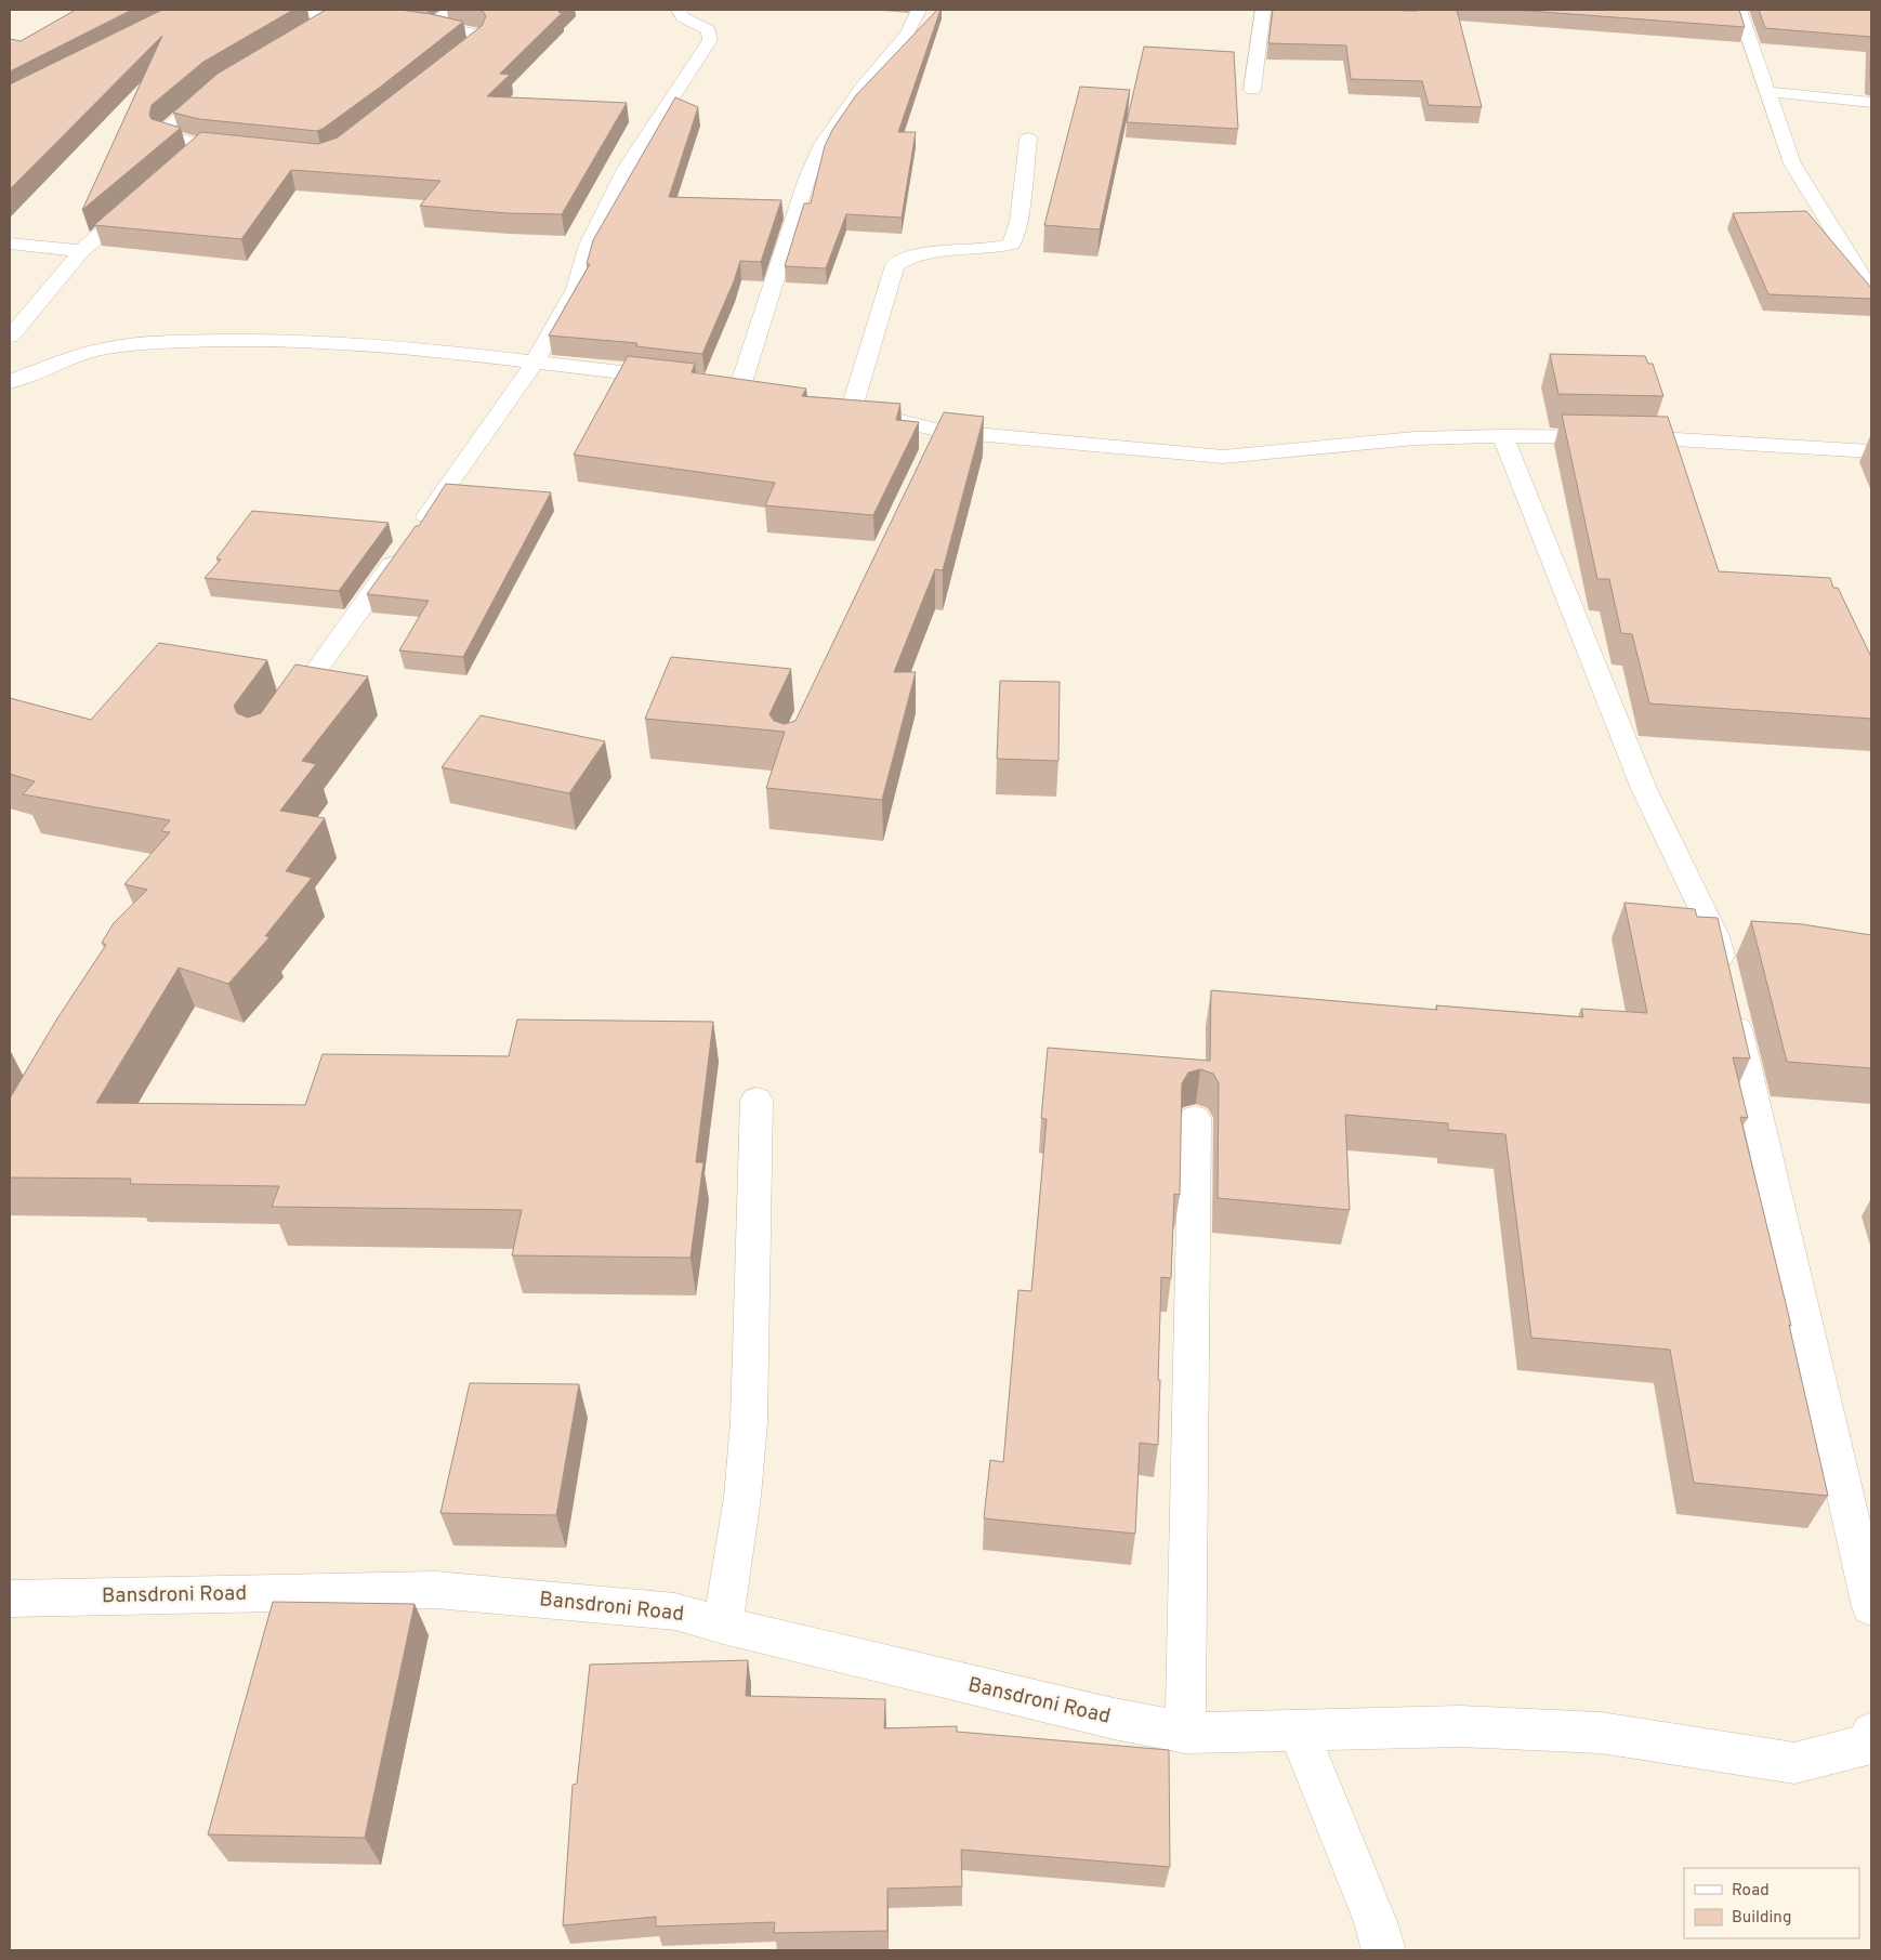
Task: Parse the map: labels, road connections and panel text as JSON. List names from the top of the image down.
{
  "streets": {
    "street": ["Bansdroni Road"]
  },
  "legend": ["Road", "Building"]
}
